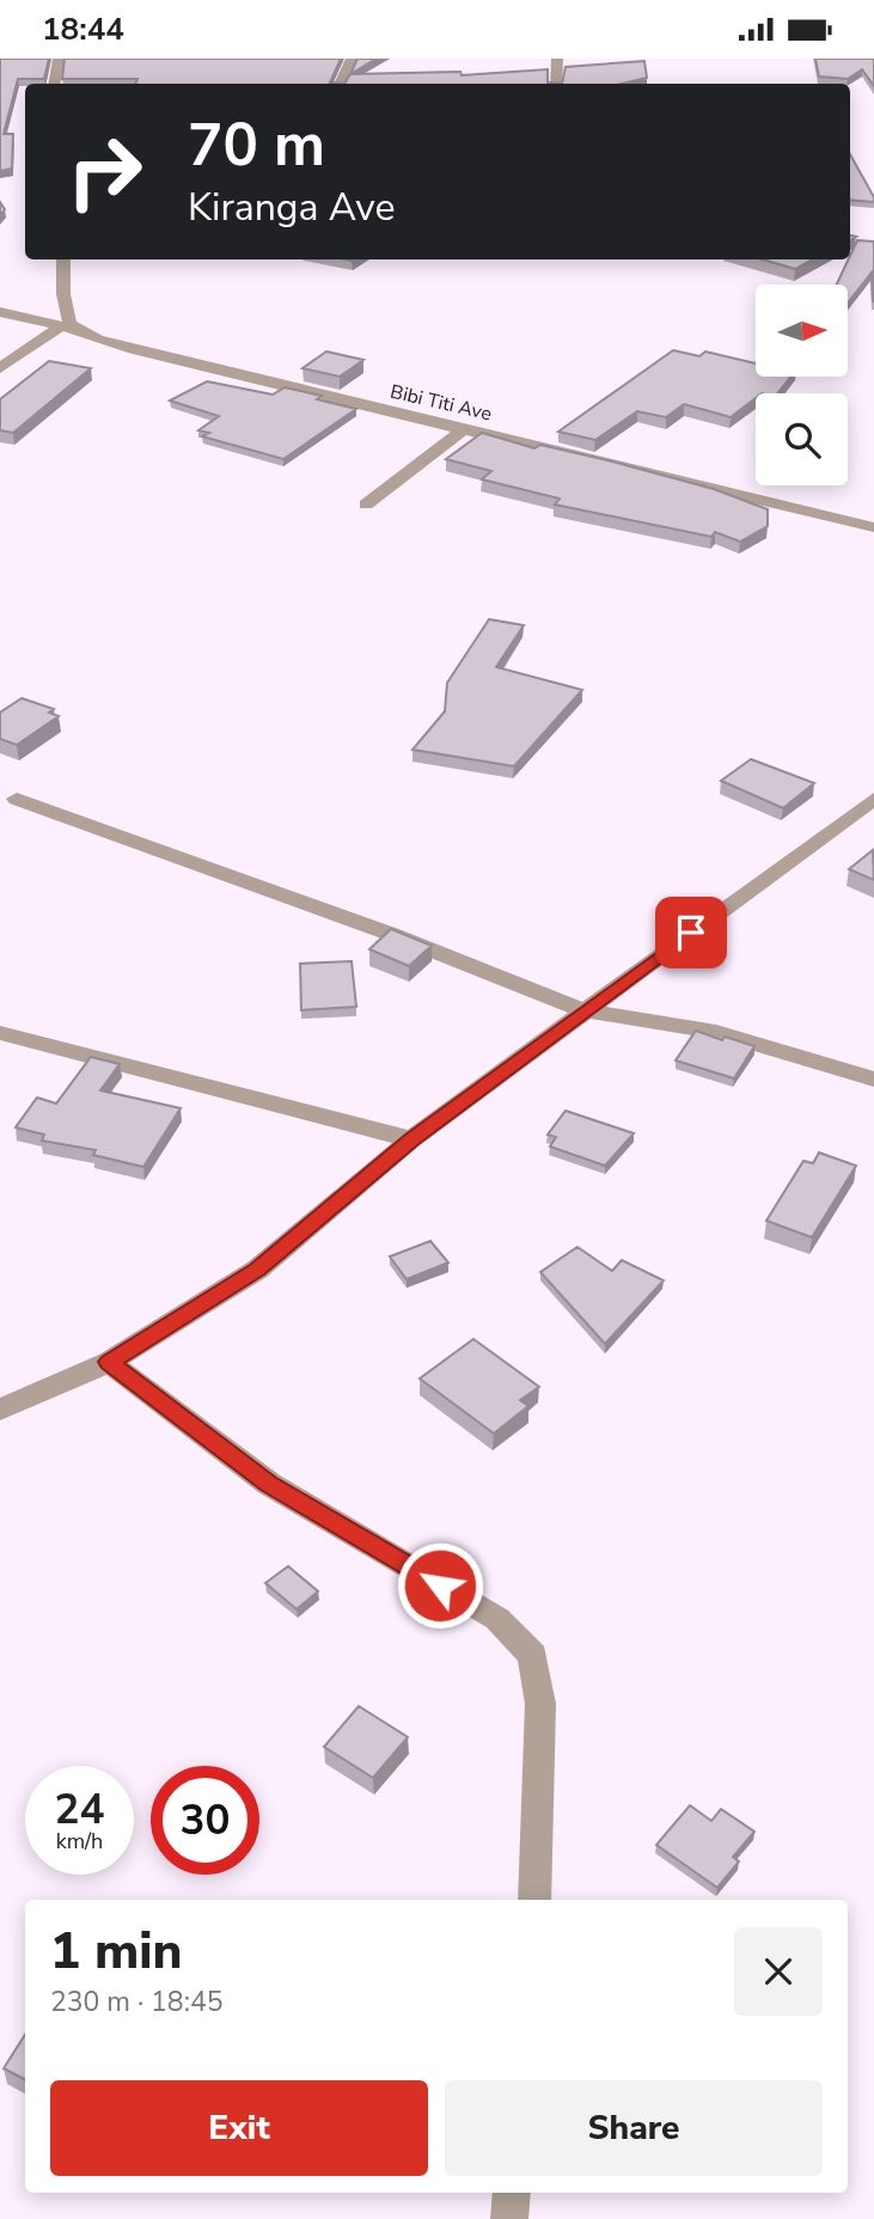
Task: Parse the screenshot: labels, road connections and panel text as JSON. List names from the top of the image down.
{
  "streets": {
    "street": ["Bibi Titi Ave"]
  },
  "north": "right",
  "page": {
    "status": "18:44",
    "turn": ["70 m", "Kiranga Ave"],
    "speed": "24 km/h",
    "limit": "30",
    "heading": ["1 min", "230 m · 18:45"],
    "buttons": ["Exit", "Share"]
  }
}
